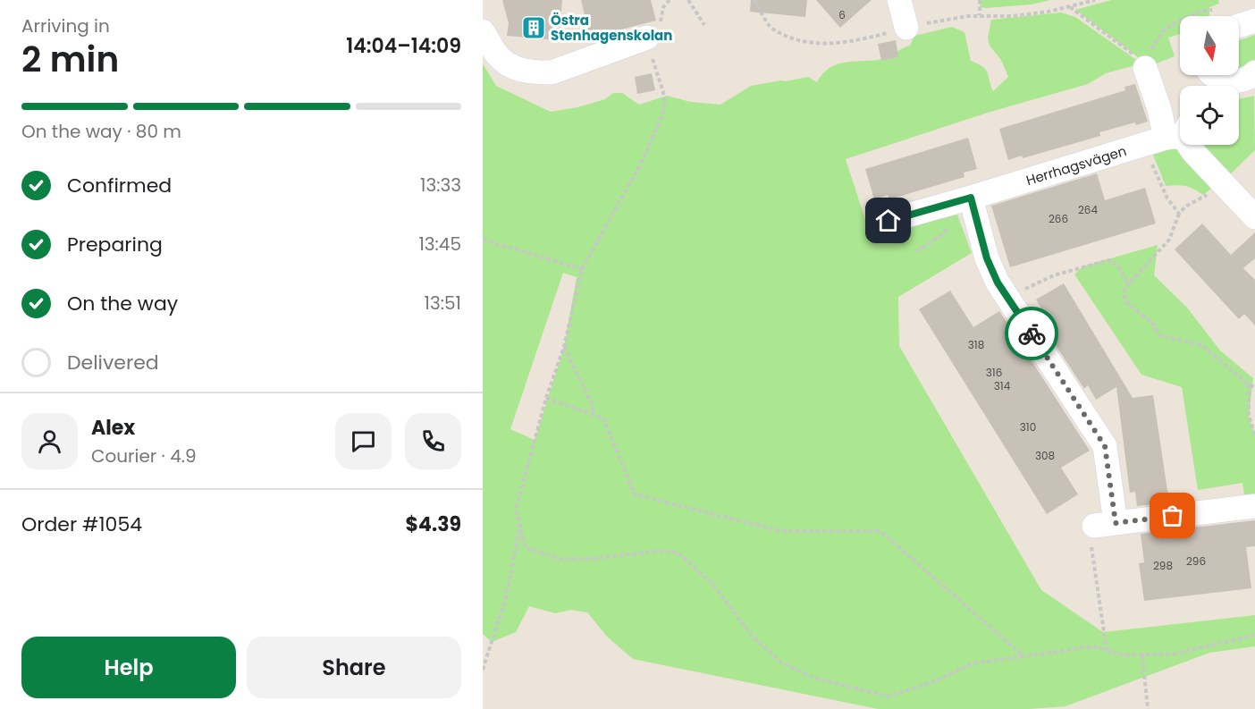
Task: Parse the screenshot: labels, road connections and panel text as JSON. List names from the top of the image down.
{
  "streets": {
    "street": ["Herrhagsvägen"]
  },
  "places": {
    "building": ["Östra Stenhagenskolan"]
  },
  "house_numbers": [
    "6",
    "264",
    "266",
    "318",
    "316",
    "314",
    "310",
    "308",
    "296",
    "298"
  ],
  "north": "bottom",
  "page": {
    "heading": ["2 min", "Arriving in", "14:04–14:09"],
    "panel": [
      "Alex",
      "Courier · 4.9",
      "Order #1054",
      "$4.39"
    ],
    "bar": "On the way · 80 m",
    "list": [
      ["Confirmed", "13:33"],
      ["Preparing", "13:45"],
      ["On the way", "13:51"],
      "Delivered"
    ],
    "buttons": ["Help", "Share"]
  }
}
